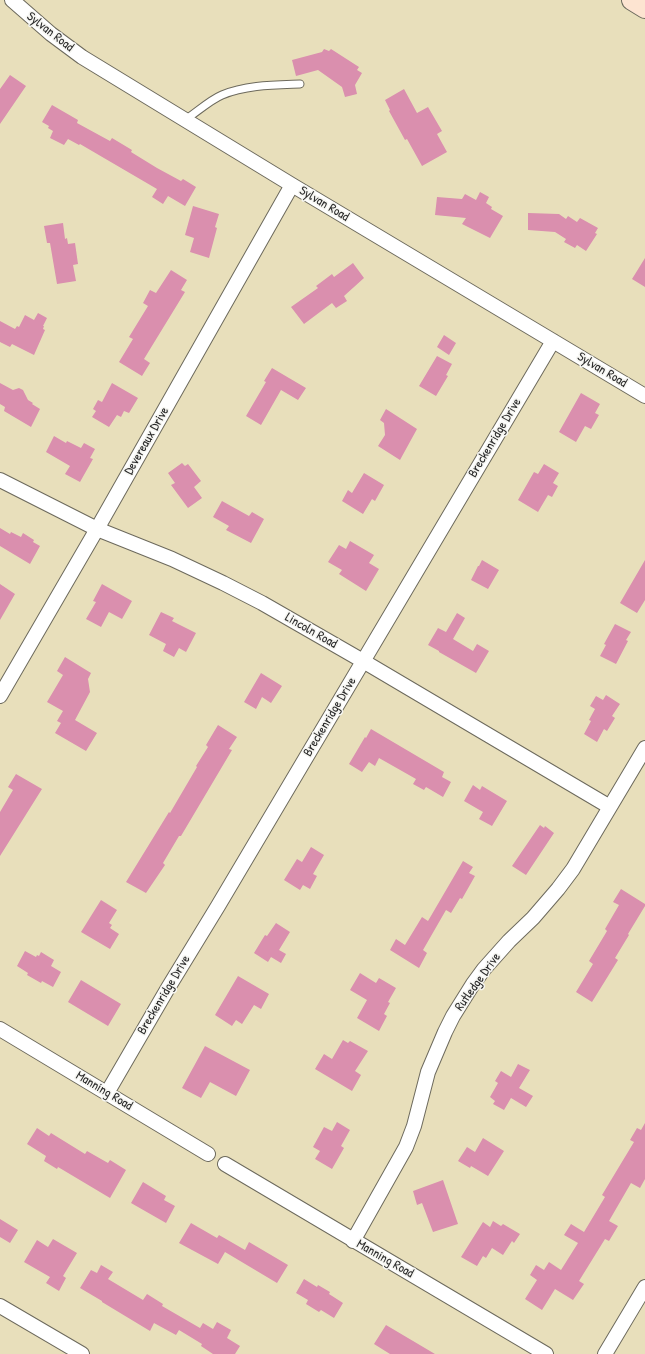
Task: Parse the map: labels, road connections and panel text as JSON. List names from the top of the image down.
{
  "streets": {
    "street": [
      "Sylvan Road",
      "Breckenridge Drive",
      "Devereaux Drive",
      "Lincoln Road",
      "Rutledge Drive",
      "Manning Road"
    ]
  },
  "crossings": [
    ["Sylvan Road", "Breckenridge Drive"],
    ["Sylvan Road", "Devereaux Drive"],
    ["Breckenridge Drive", "Lincoln Road"],
    ["Breckenridge Drive", "Manning Road"],
    ["Devereaux Drive", "Lincoln Road"],
    ["Lincoln Road", "Rutledge Drive"],
    ["Rutledge Drive", "Manning Road"]
  ]
}
